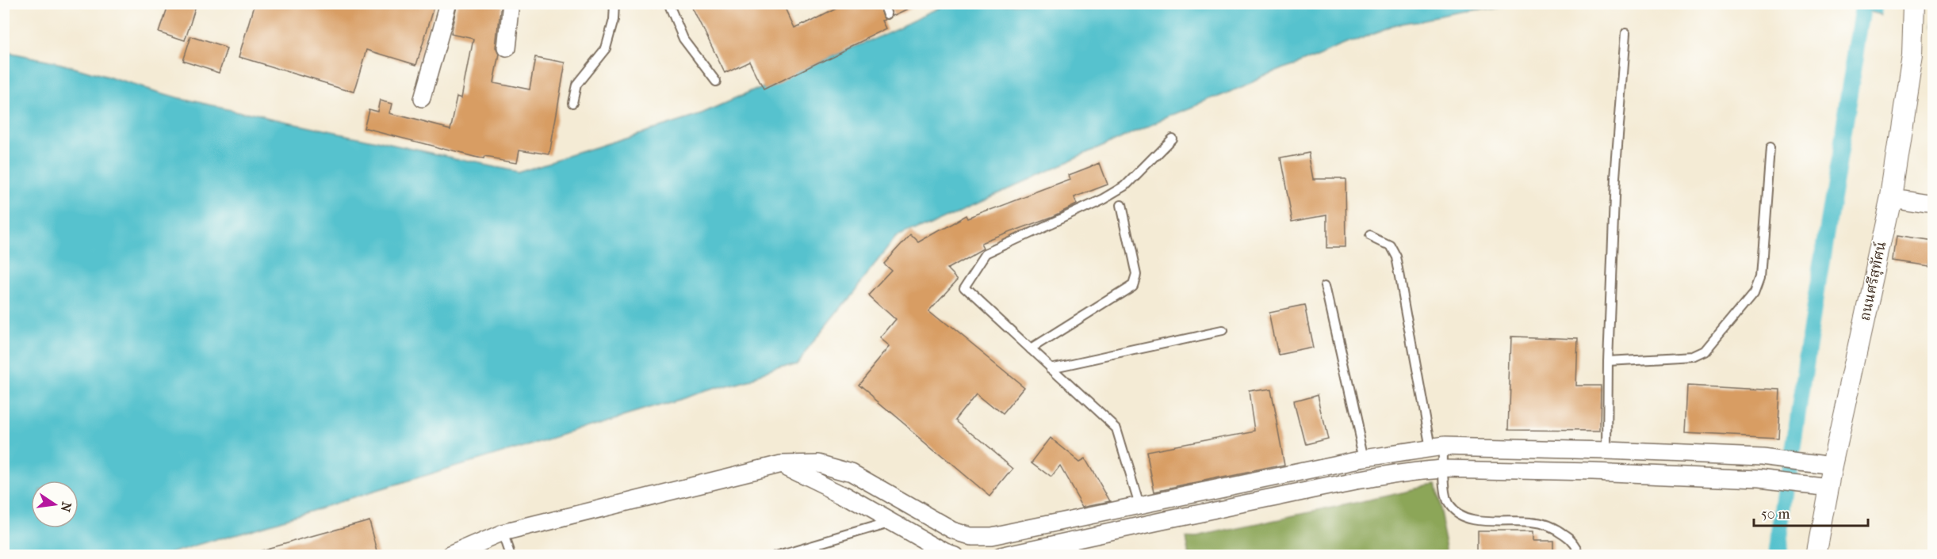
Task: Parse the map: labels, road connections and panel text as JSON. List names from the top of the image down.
{
  "streets": {
    "street": ["ถนนศรีสุทัศน์"]
  },
  "scale_bar": "50 m",
  "north": "right"
}
